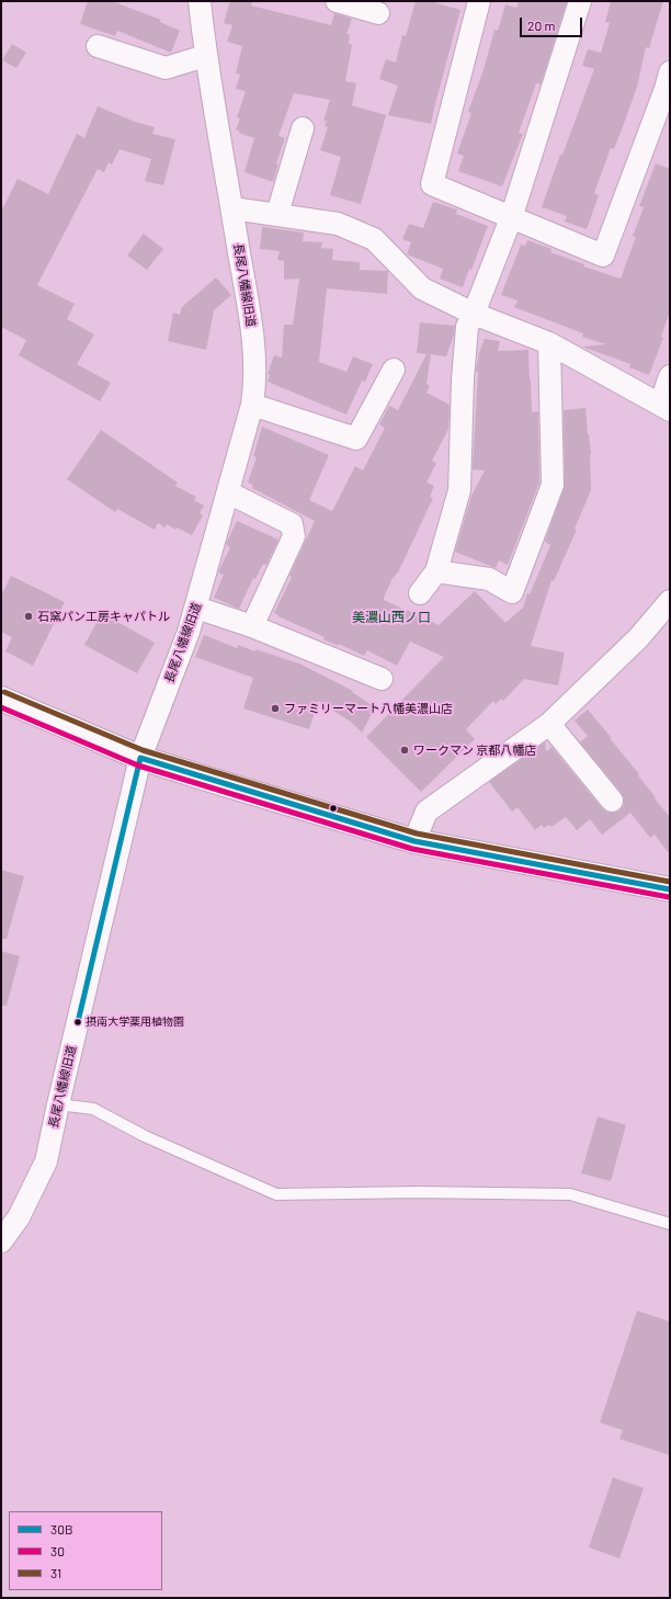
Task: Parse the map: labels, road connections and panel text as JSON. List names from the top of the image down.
{
  "streets": {
    "street": ["長尾八幡線旧道"]
  },
  "districts": ["美濃山西ノ口"],
  "places": [
    "石窯パン工房キャパトル",
    "ファミリーマート八幡美濃山店",
    "ワークマン 京都八幡店",
    "摂南大学薬用植物園"
  ],
  "lines": ["transit line 31", "transit line 30", "transit line 30B"],
  "legend": ["30B", "30", "31"],
  "scale_bar": "20 m"
}
